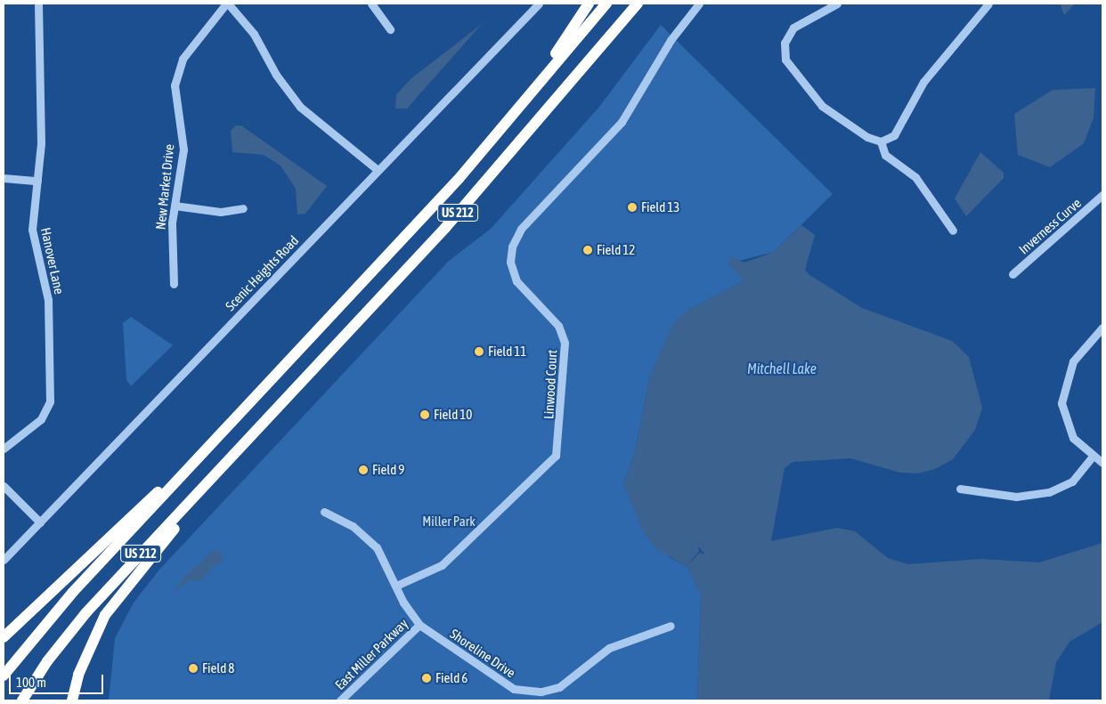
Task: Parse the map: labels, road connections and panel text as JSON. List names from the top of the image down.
{
  "streets": {
    "highway": ["US 212"],
    "street": [
      "New Market Drive",
      "Inverness Curve",
      "Hanover Lane",
      "Scenic Heights Road",
      "Linwood Court",
      "Shoreline Drive",
      "East Miller Parkway"
    ]
  },
  "crossings": [
    ["Linwood Court", "Shoreline Drive"],
    ["Shoreline Drive", "East Miller Parkway"]
  ],
  "water": ["Mitchell Lake"],
  "parks": ["Miller Park"],
  "places": [
    "Field 13",
    "Field 12",
    "Field 11",
    "Field 10",
    "Field 9",
    "Field 8",
    "Field 6"
  ],
  "scale_bar": "100 m"
}
